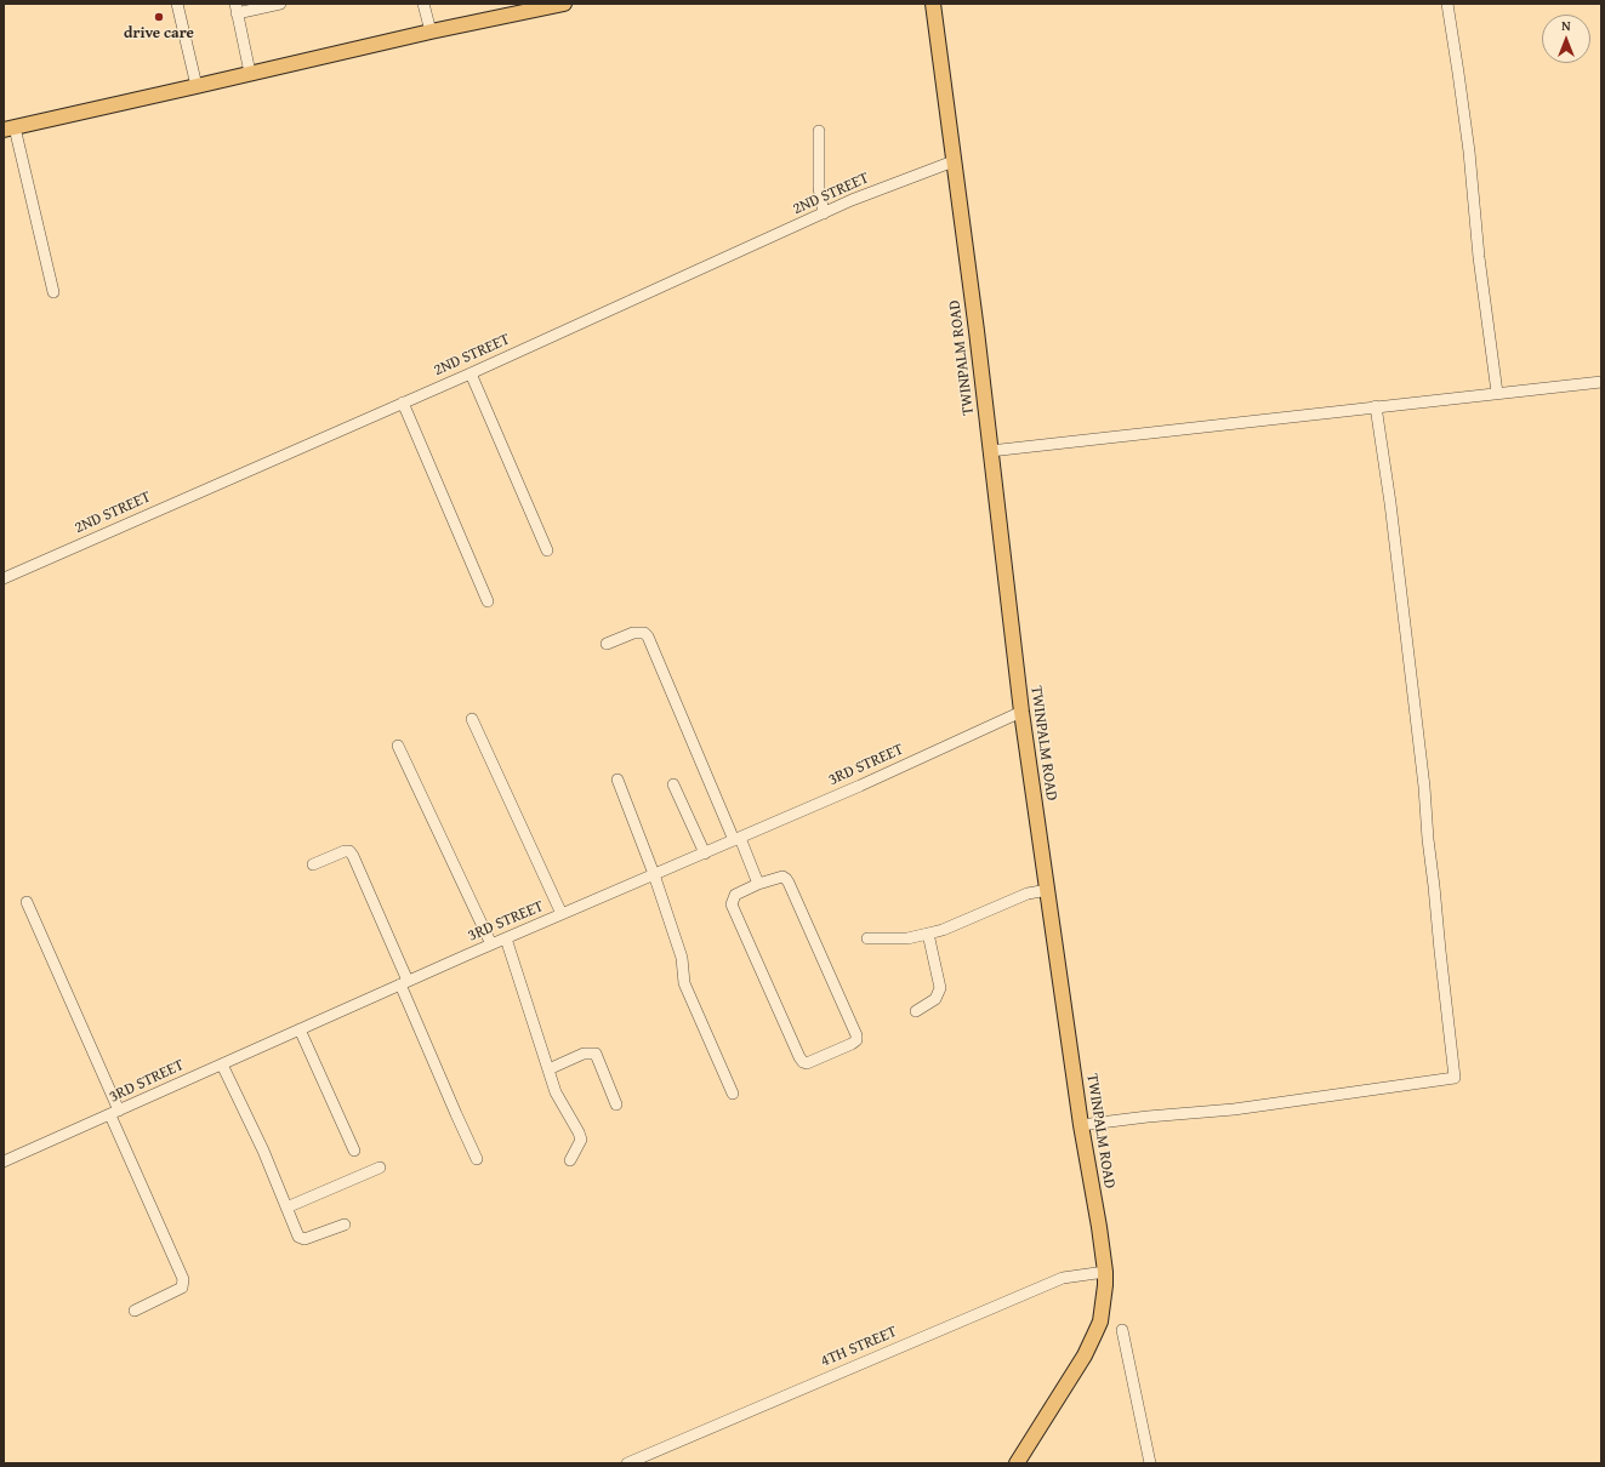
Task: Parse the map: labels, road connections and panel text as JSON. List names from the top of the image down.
{
  "streets": {
    "main road": ["TWINPALM ROAD"],
    "street": ["2ND STREET", "3RD STREET", "4TH STREET"]
  },
  "crossings": [
    ["2ND STREET", "TWINPALM ROAD"],
    ["TWINPALM ROAD", "3RD STREET"],
    ["TWINPALM ROAD", "4TH STREET"]
  ],
  "places": ["drive care"],
  "north": "top"
}
